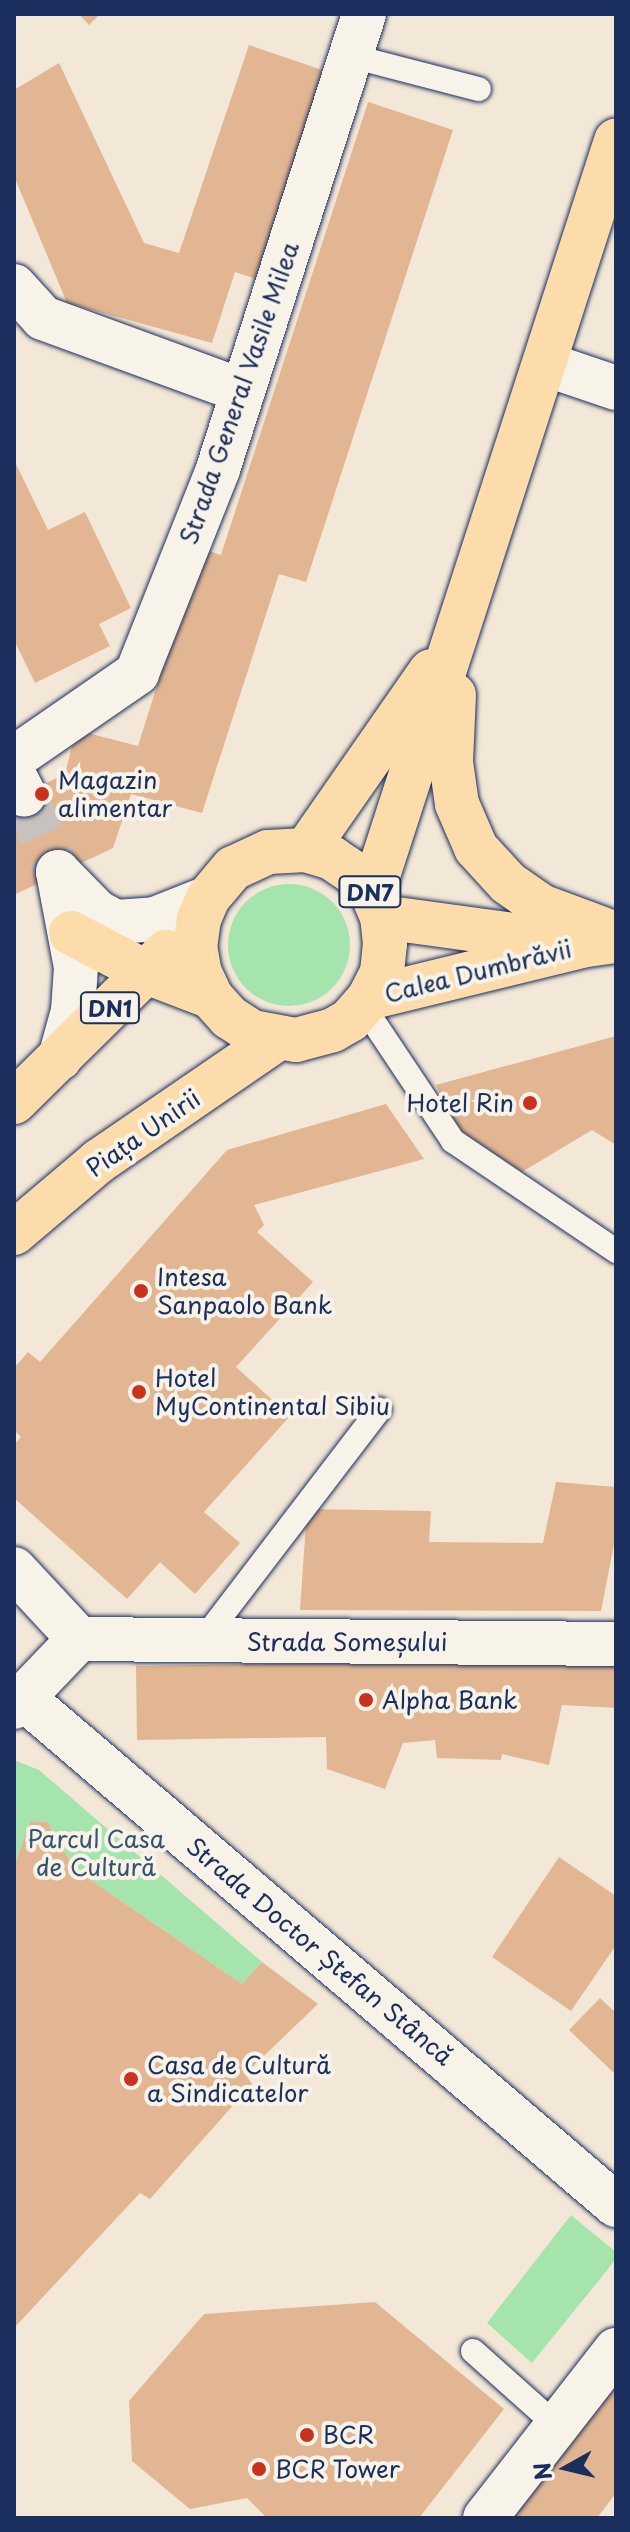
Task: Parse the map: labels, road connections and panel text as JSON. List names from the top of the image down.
{
  "streets": {
    "main road": [
      "DN7",
      "Calea Dumbrăvii",
      "DN1",
      "Piața Unirii"
    ],
    "street": ["Strada General Vasile Milea", "Strada Someșului", "Strada Doctor Ștefan Stâncă"]
  },
  "crossings": [
    ["DN7", "Calea Dumbrăvii"],
    ["DN7", "DN1"],
    ["DN7", "Piața Unirii"],
    ["Calea Dumbrăvii", "DN1"],
    ["Calea Dumbrăvii", "Piața Unirii"],
    ["DN1", "Piața Unirii"]
  ],
  "parks": ["Parcul Casa de Cultură"],
  "places": [
    "Magazin alimentar",
    "Hotel Rin",
    "Intesa Sanpaolo Bank",
    "Hotel MyContinental Sibiu",
    "Alpha Bank",
    "Casa de Cultură a Sindicatelor",
    "BCR",
    "BCR Tower"
  ],
  "north": "left"
}
